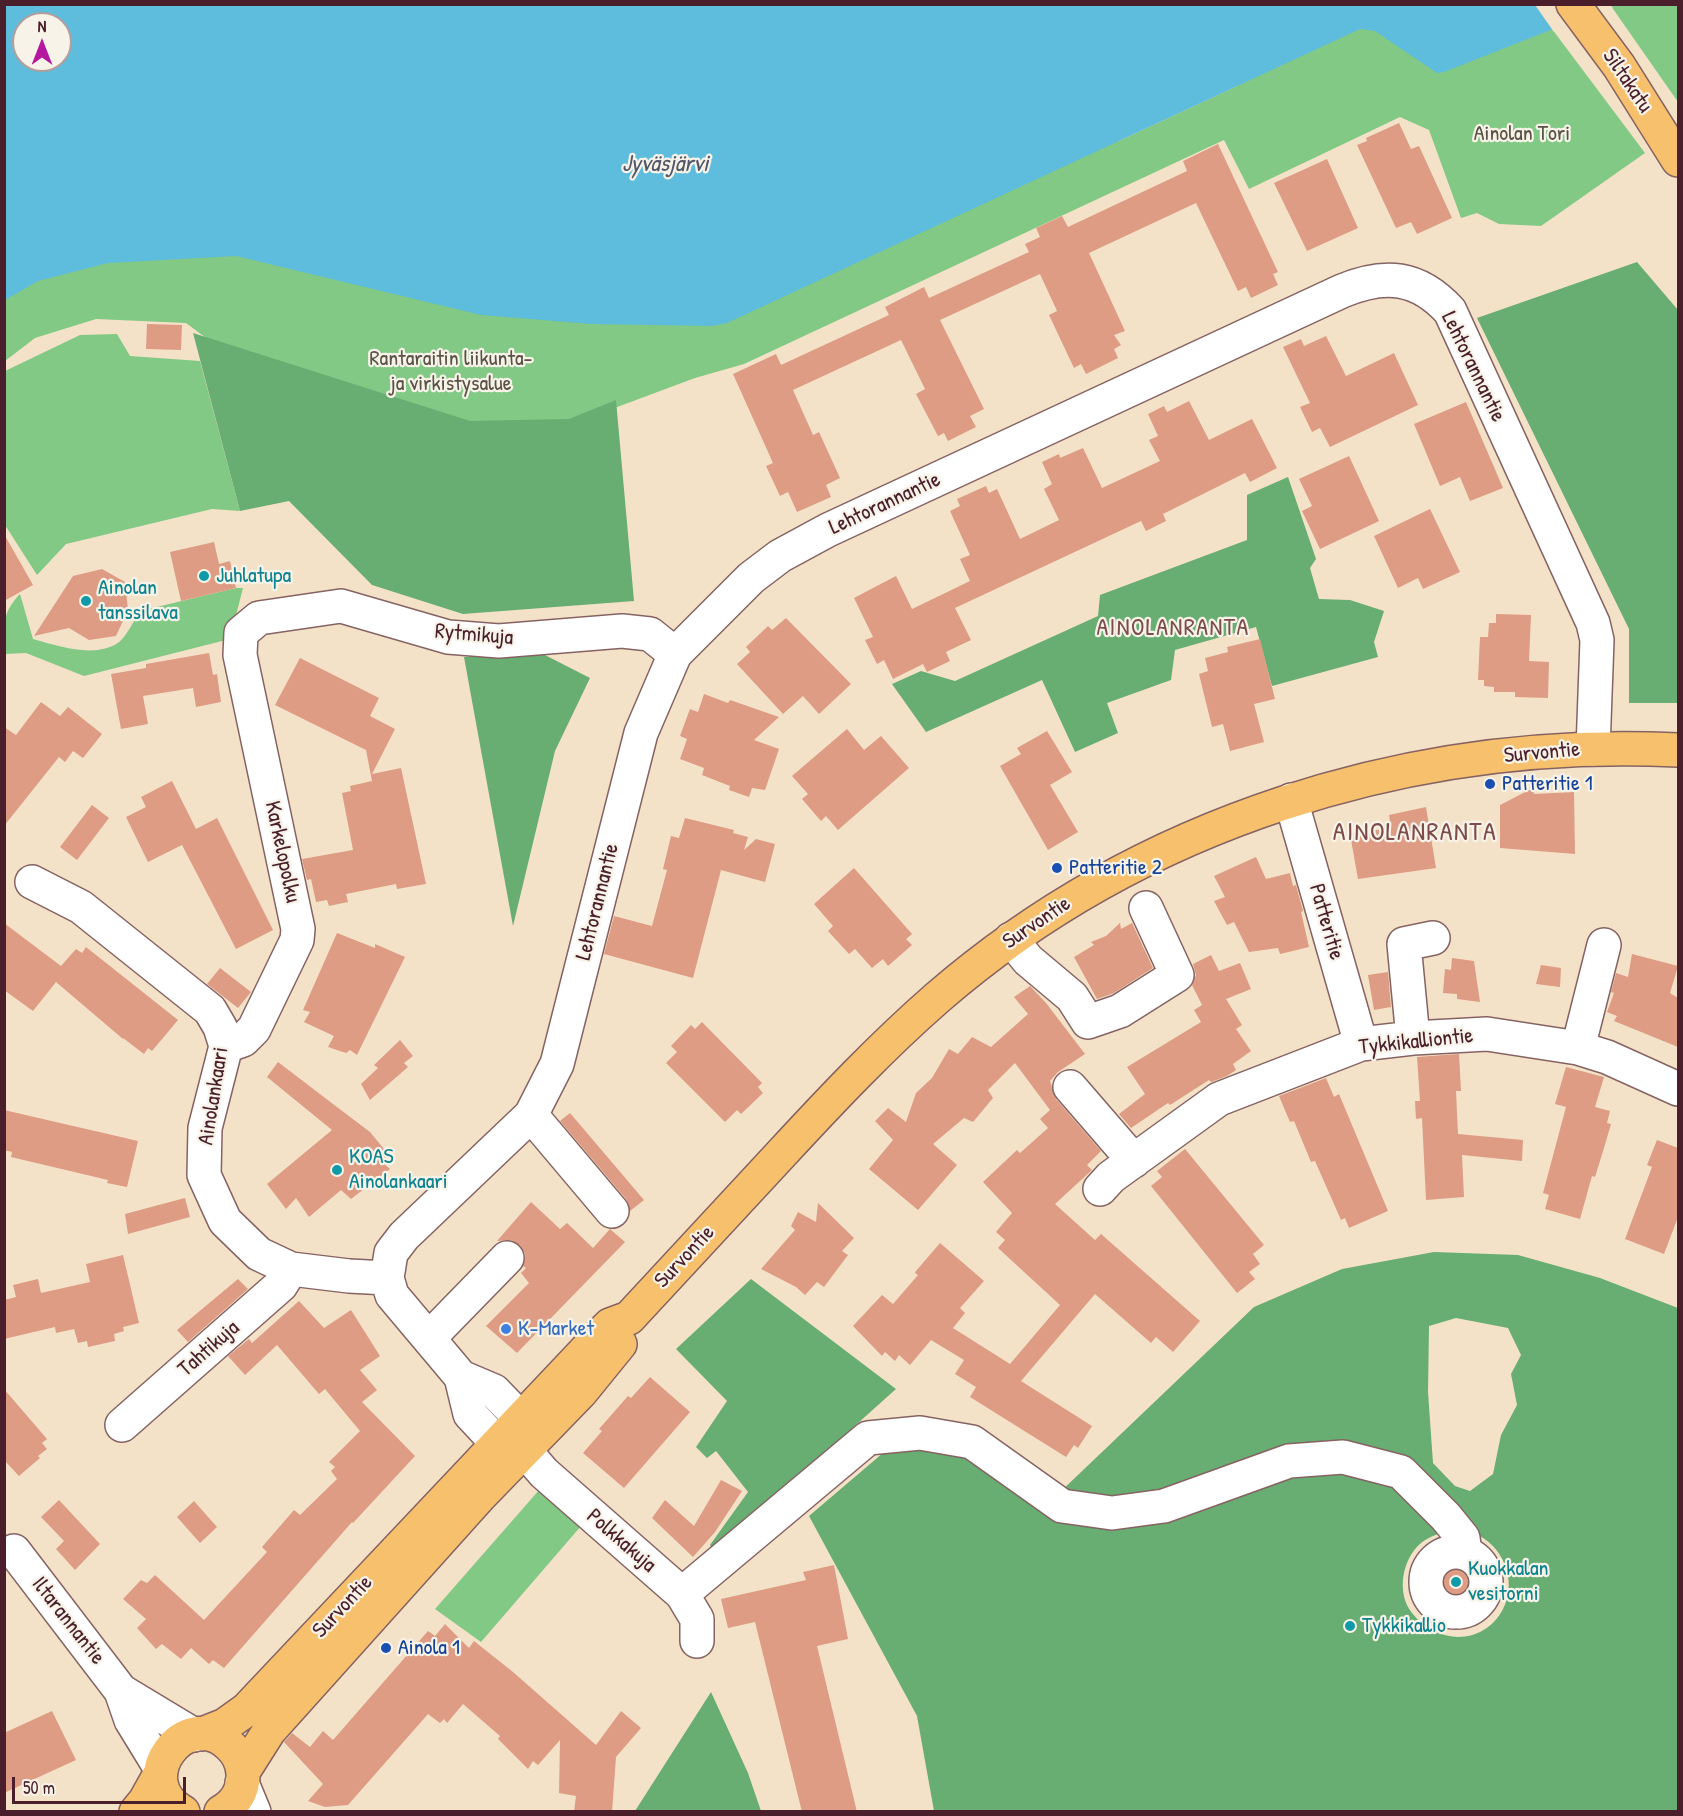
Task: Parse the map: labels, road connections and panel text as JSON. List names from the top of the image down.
{
  "streets": {
    "main road": ["Siltakatu", "Survontie"],
    "street": [
      "Lehtorannantie",
      "Rytmikuja",
      "Karkelopolku",
      "Patteritie",
      "Tykkikalliontie",
      "Ainolankaari",
      "Tahtikuja",
      "Polkkakuja",
      "Iltarannantie"
    ]
  },
  "crossings": [
    ["Lehtorannantie", "Rytmikuja"],
    ["Lehtorannantie", "Survontie"],
    ["Lehtorannantie", "Ainolankaari"],
    ["Rytmikuja", "Karkelopolku"],
    ["Survontie", "Patteritie"],
    ["Survontie", "Polkkakuja"],
    ["Survontie", "Iltarannantie"],
    ["Karkelopolku", "Ainolankaari"],
    ["Patteritie", "Tykkikalliontie"],
    ["Ainolankaari", "Tahtikuja"]
  ],
  "districts": ["AINOLANRANTA", "AINOLANRANTA"],
  "water": ["Jyväsjärvi"],
  "parks": ["Ainolan Tori", "Rantaraitin liikunta- ja virkistysalue"],
  "places": [
    "Juhlatupa",
    "Ainolan tanssilava",
    "Patteritie 1",
    "Patteritie 2",
    "KOAS Ainolankaari",
    "K-Market",
    "Kuokkalan vesitorni",
    "Tykkikallio",
    "Ainola 1"
  ],
  "scale_bar": "50 m",
  "north": "top"
}
